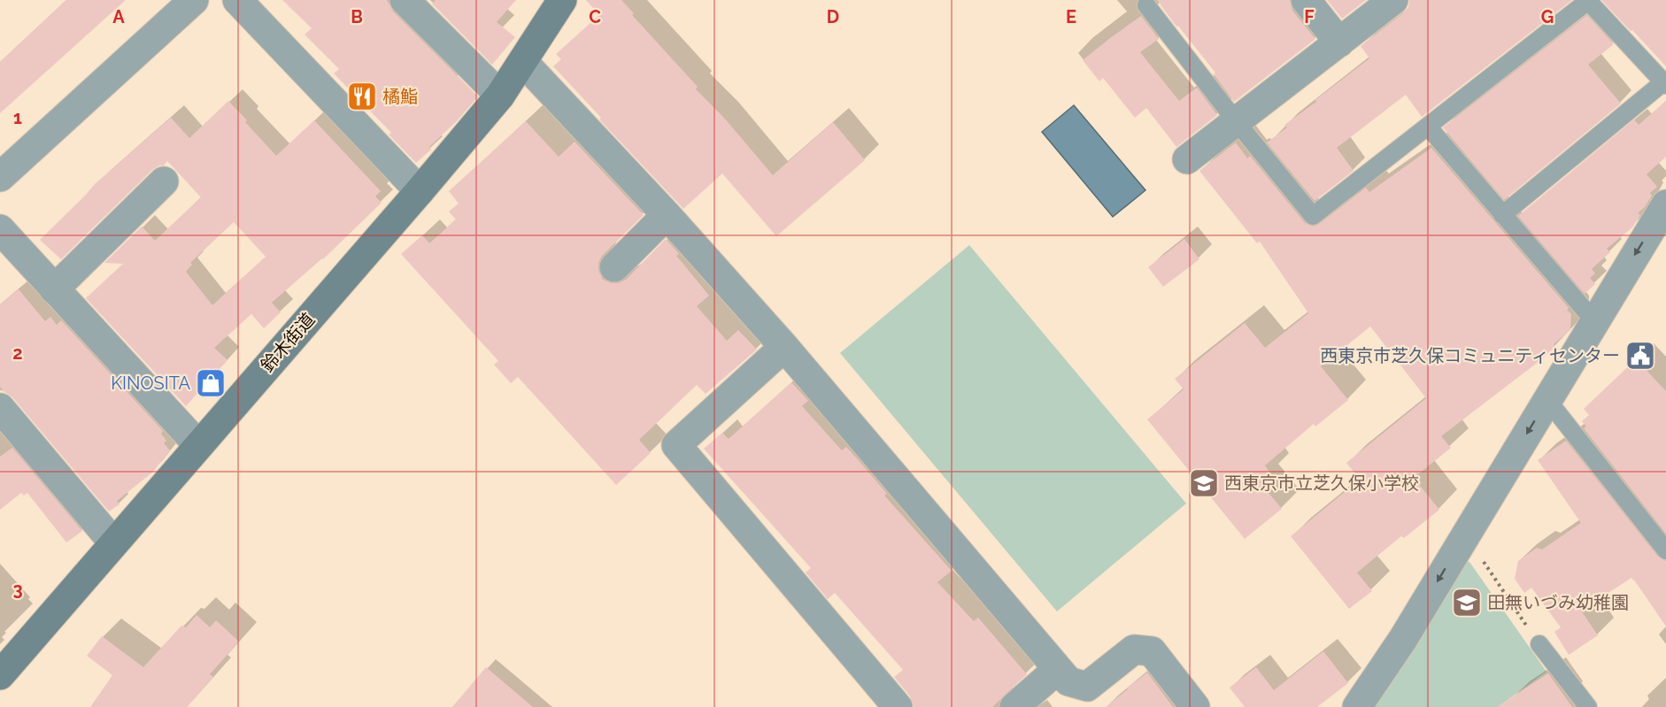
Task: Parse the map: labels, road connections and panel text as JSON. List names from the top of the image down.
{
  "streets": {
    "main road": ["鈴木街道"]
  },
  "places": {
    "restaurant": ["橘鮨"],
    "public building": ["西東京市芝久保コミュニティセンター"],
    "shop": ["KINOSITA"],
    "school or university": ["西東京市立芝久保小学校", "田無いづみ幼稚園"]
  },
  "grid": {
    "columns": [
      "A",
      "B",
      "C",
      "D",
      "E",
      "F",
      "G"
    ],
    "rows": ["1", "2", "3"]
  }
}
